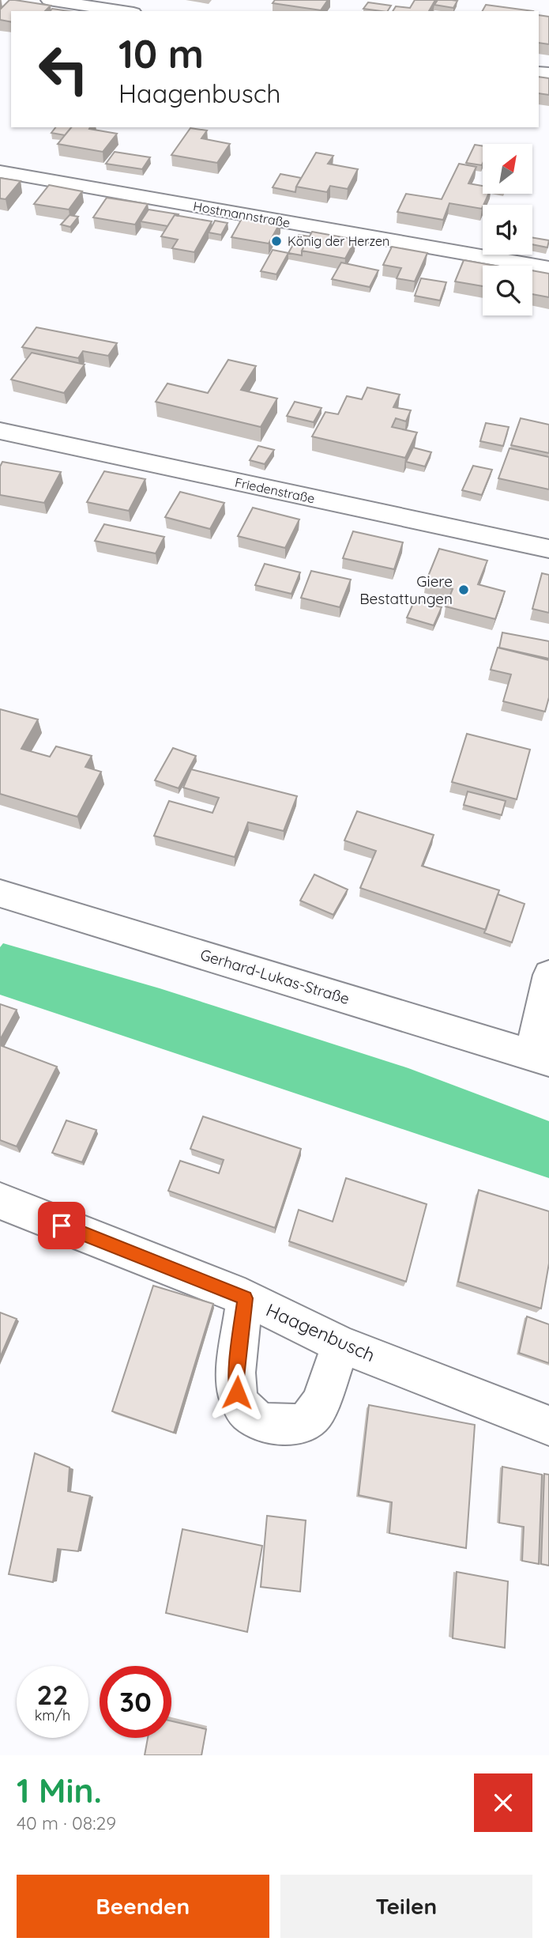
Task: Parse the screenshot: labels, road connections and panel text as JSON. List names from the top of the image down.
{
  "streets": {
    "street": [
      "Hostmannstraße",
      "Friedenstraße",
      "Gerhard-Lukas-Straße",
      "Haagenbusch"
    ]
  },
  "places": ["König der Herzen", "Giere Bestattungen"],
  "north": "top right",
  "page": {
    "turn": ["10 m", "Haagenbusch"],
    "speed": "22 km/h",
    "limit": "30",
    "heading": ["1 Min.", "40 m · 08:29"],
    "buttons": ["Beenden", "Teilen"]
  }
}
